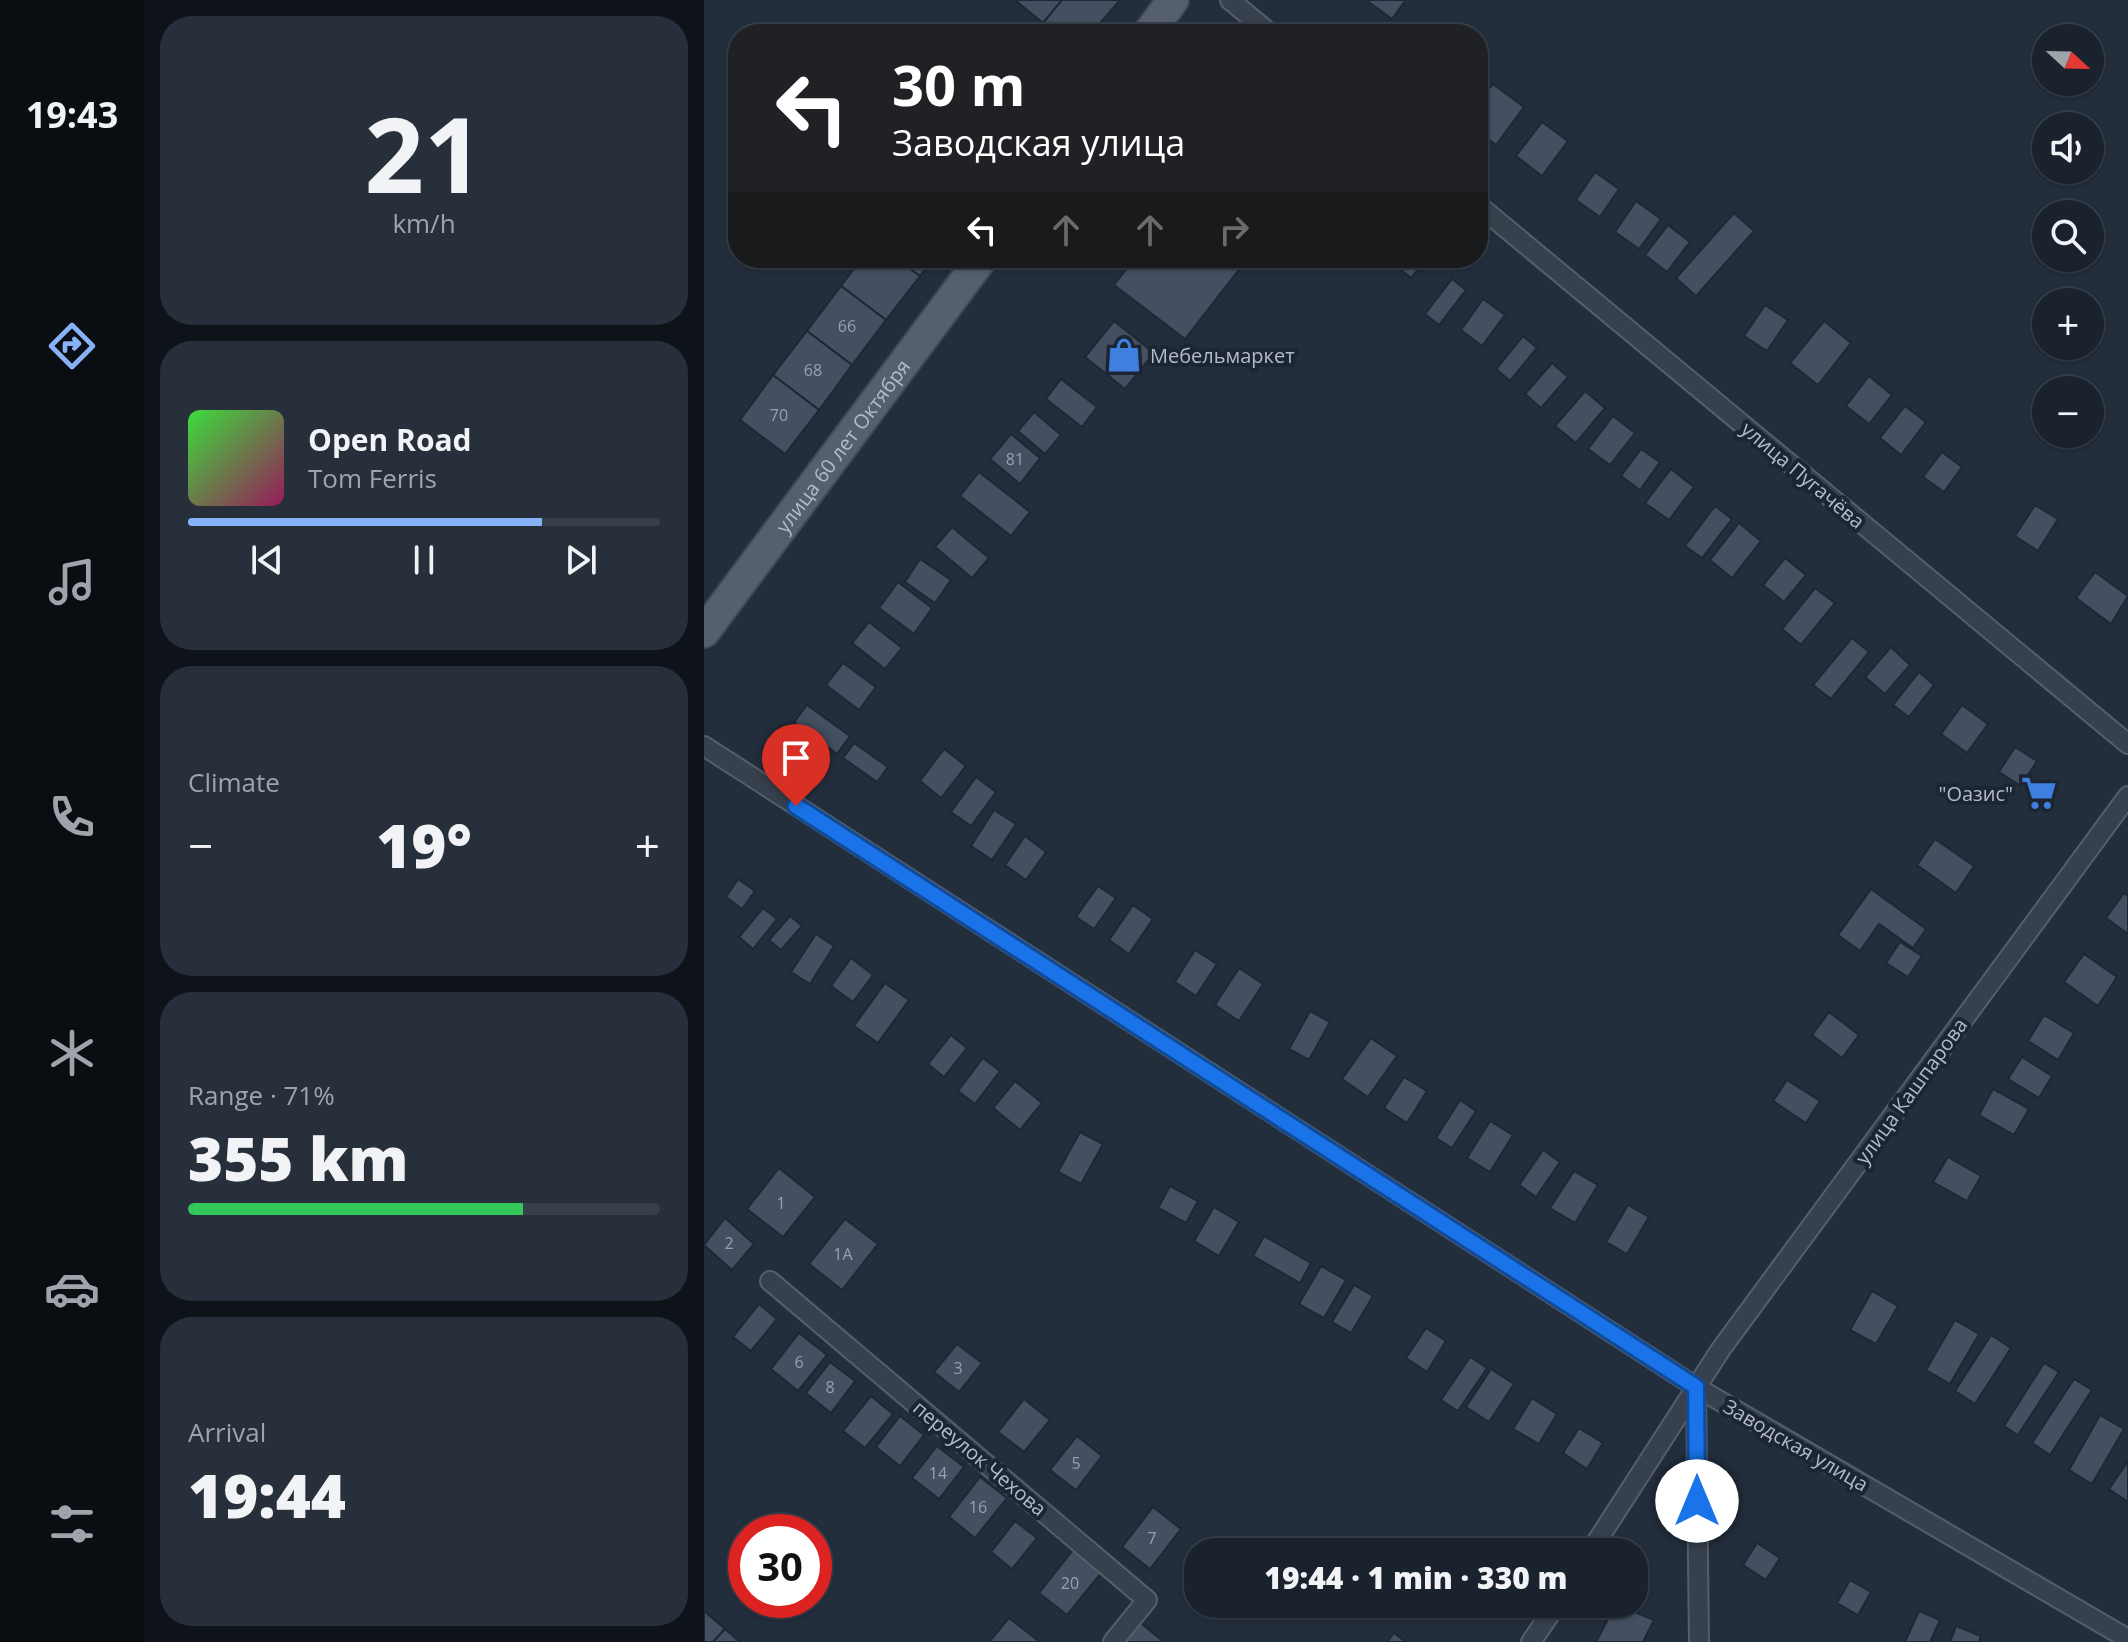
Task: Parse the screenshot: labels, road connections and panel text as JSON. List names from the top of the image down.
{
  "streets": {
    "main road": ["улица 60 лет Октября"],
    "street": [
      "улица Пугачёва",
      "улица Кашпарова",
      "Заводская улица",
      "переулок Чехова"
    ]
  },
  "crossings": [
    ["улица Кашпарова", "Заводская улица"]
  ],
  "places": {
    "shop": ["Мебельмаркет"],
    "supermarket": ["\"Оазис\""]
  },
  "house_numbers": [
    "66",
    "68",
    "70",
    "81",
    "1",
    "2",
    "1А",
    "6",
    "3",
    "8",
    "5",
    "14",
    "16",
    "7",
    "20"
  ],
  "north": "right",
  "page": {
    "tabs": "19:43",
    "tile": [
      ["21", "km/h"],
      "Climate",
      ["Range · 71%", "355 km"],
      ["Arrival", "19:44"]
    ],
    "map_buttons": ["+", "−"],
    "turn": ["30 m", "Заводская улица"],
    "song": ["Open Road", "Tom Ferris"],
    "heat": ["−", "19°", "+"],
    "limit": "30",
    "trip": "19:44 · 1 min · 330 m"
  }
}
